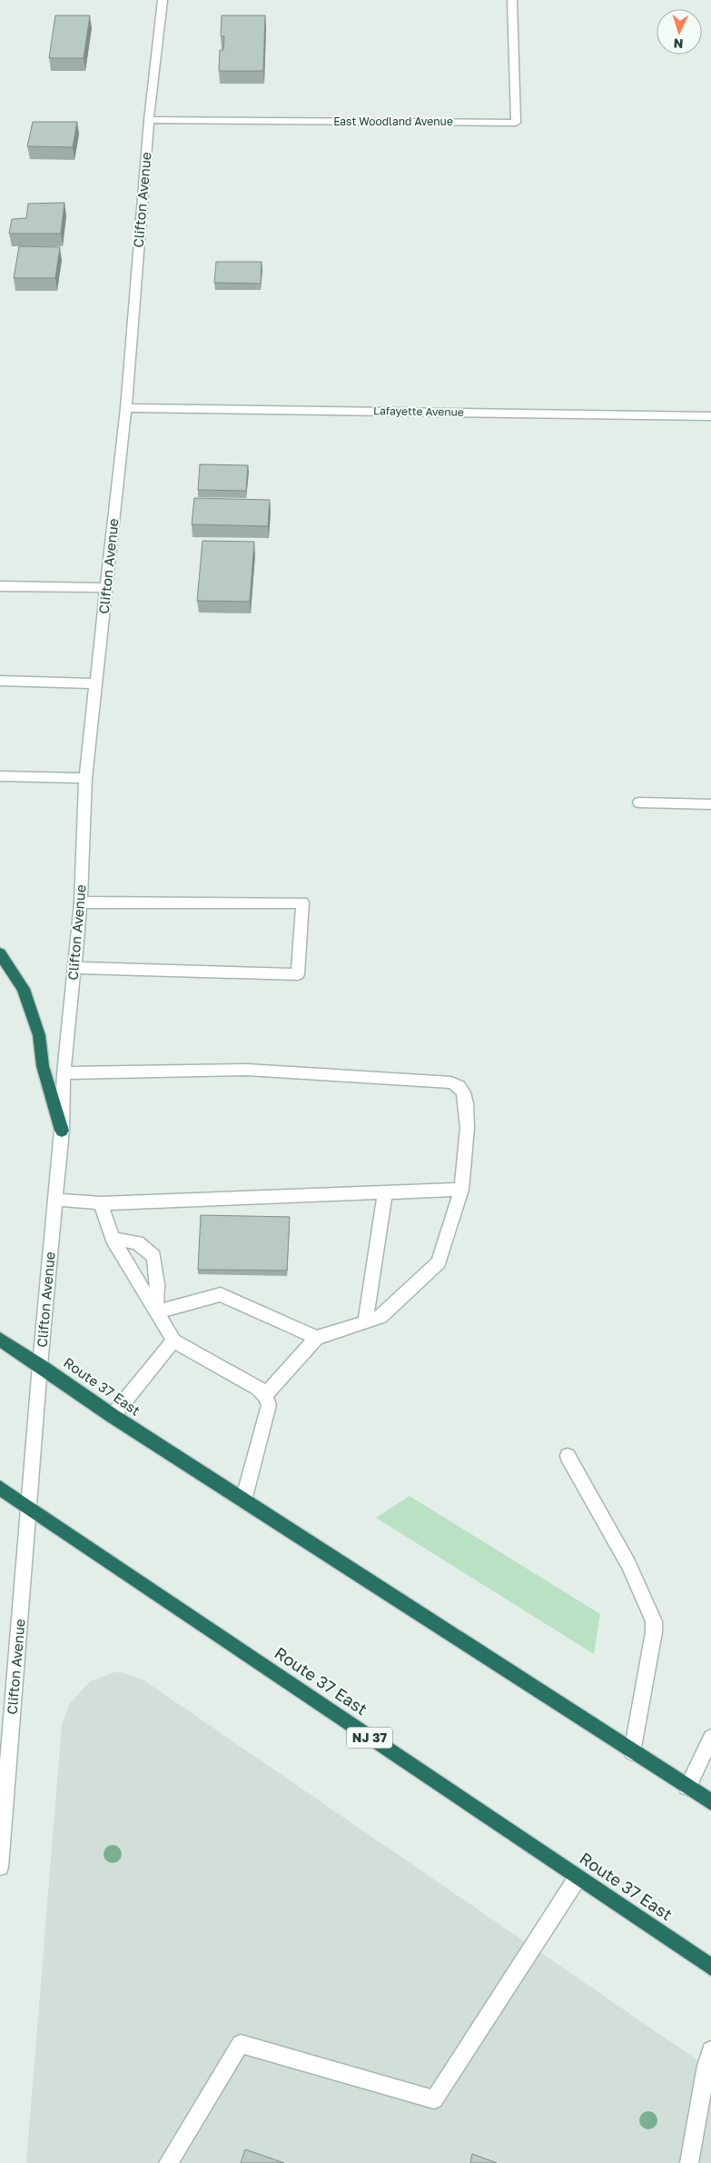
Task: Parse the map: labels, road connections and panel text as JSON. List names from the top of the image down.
{
  "streets": {
    "highway": ["Route 37 East", "NJ 37"],
    "street": ["East Woodland Avenue", "Clifton Avenue", "Lafayette Avenue"]
  },
  "crossings": [
    ["East Woodland Avenue", "Clifton Avenue"],
    ["Clifton Avenue", "Lafayette Avenue"],
    ["Clifton Avenue", "Route 37 East"]
  ],
  "north": "bottom"
}
